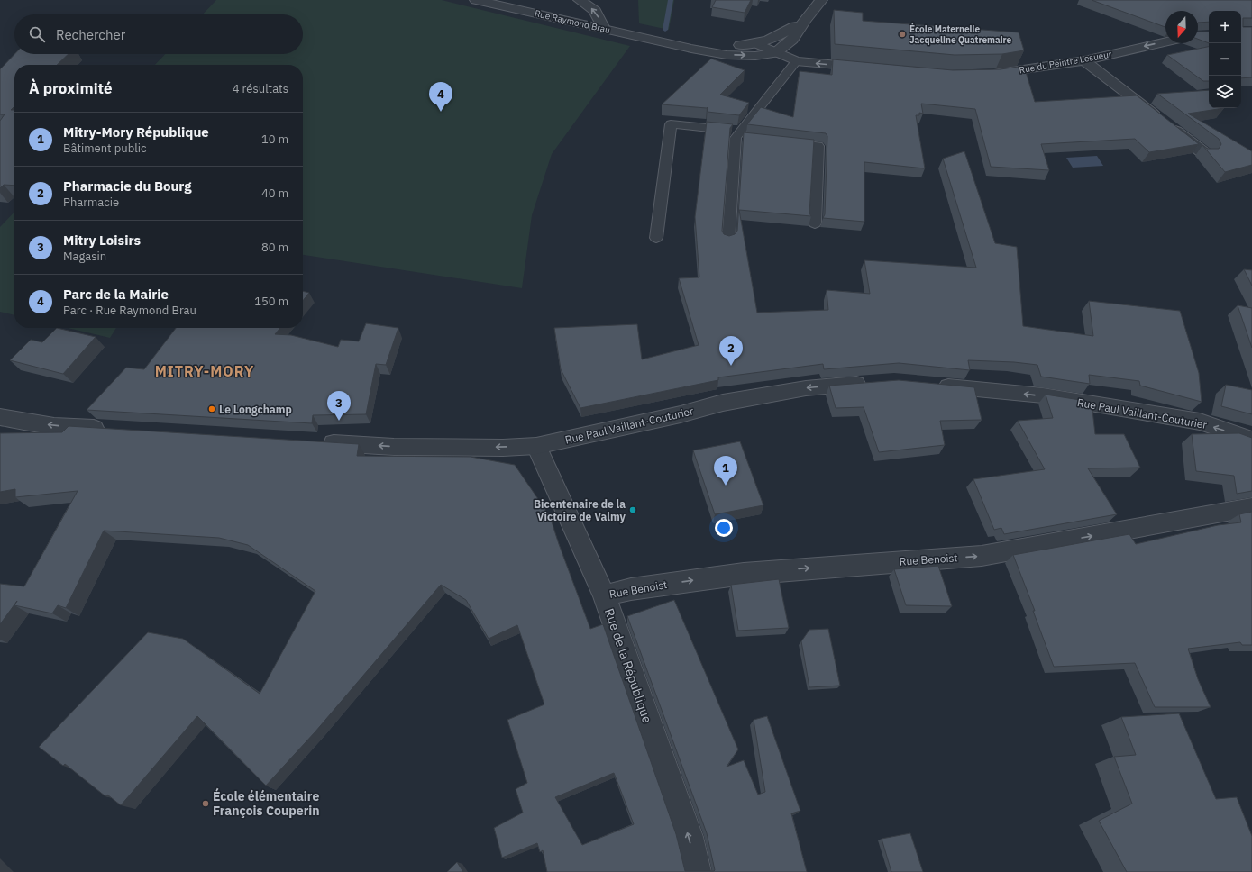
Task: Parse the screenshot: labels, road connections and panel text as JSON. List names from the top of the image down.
{
  "streets": {
    "street": [
      "Rue Raymond Brau",
      "Rue du Peintre Lesueur",
      "Rue Paul Vaillant-Couturier",
      "Rue Benoist",
      "Rue de la République"
    ]
  },
  "crossings": [
    ["Rue Paul Vaillant-Couturier", "Rue de la République"],
    ["Rue Benoist", "Rue de la République"]
  ],
  "one_way": [
    "Rue du Peintre Lesueur",
    "Rue Paul Vaillant-Couturier",
    "Rue Benoist",
    "Rue de la République"
  ],
  "districts": ["MITRY-MORY"],
  "places": [
    "École Maternelle Jacqueline Quatremaire",
    "Le Longchamp",
    "Bicentenaire de la Victoire de Valmy",
    "École élémentaire François Couperin"
  ],
  "north": "bottom",
  "page": {
    "map_buttons": ["+", "−"],
    "search": "Rechercher",
    "heading": ["À proximité", "4 résultats"],
    "pins": [
      "4",
      "2",
      "3",
      "1"
    ],
    "list": [
      {
        "mark": "1",
        "name": "Mitry-Mory République",
        "note": "Bâtiment public",
        "value": "10 m"
      },
      {
        "mark": "2",
        "name": "Pharmacie du Bourg",
        "note": "Pharmacie",
        "value": "40 m"
      },
      {
        "mark": "3",
        "name": "Mitry Loisirs",
        "note": "Magasin",
        "value": "80 m"
      },
      {
        "mark": "4",
        "name": "Parc de la Mairie",
        "note": "Parc · Rue Raymond Brau",
        "value": "150 m"
      }
    ]
  }
}
